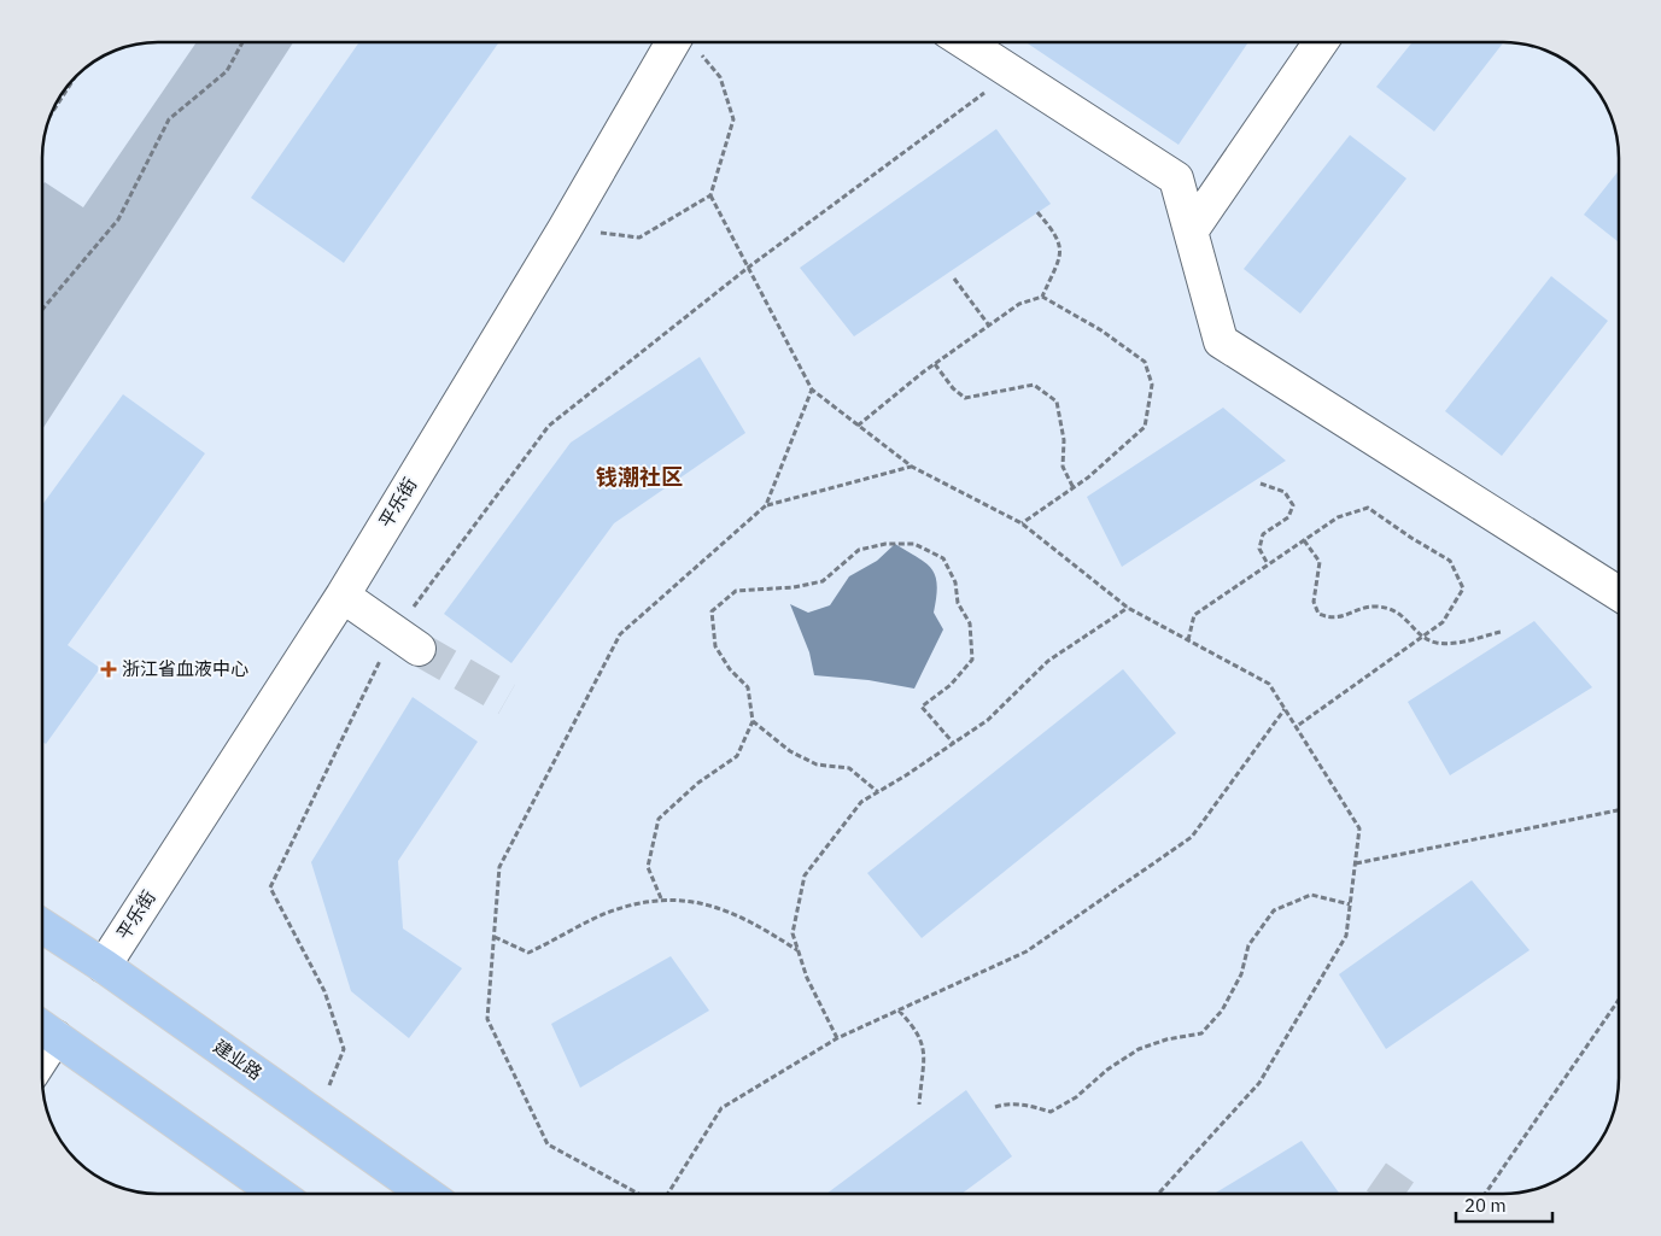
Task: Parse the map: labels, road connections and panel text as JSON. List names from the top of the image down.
{
  "streets": {
    "main road": ["建业路"],
    "street": ["平乐街"]
  },
  "crossings": [
    ["平乐街", "建业路"]
  ],
  "districts": ["钱潮社区"],
  "places": {
    "health": ["浙江省血液中心"]
  },
  "scale_bar": "20 m"
}
